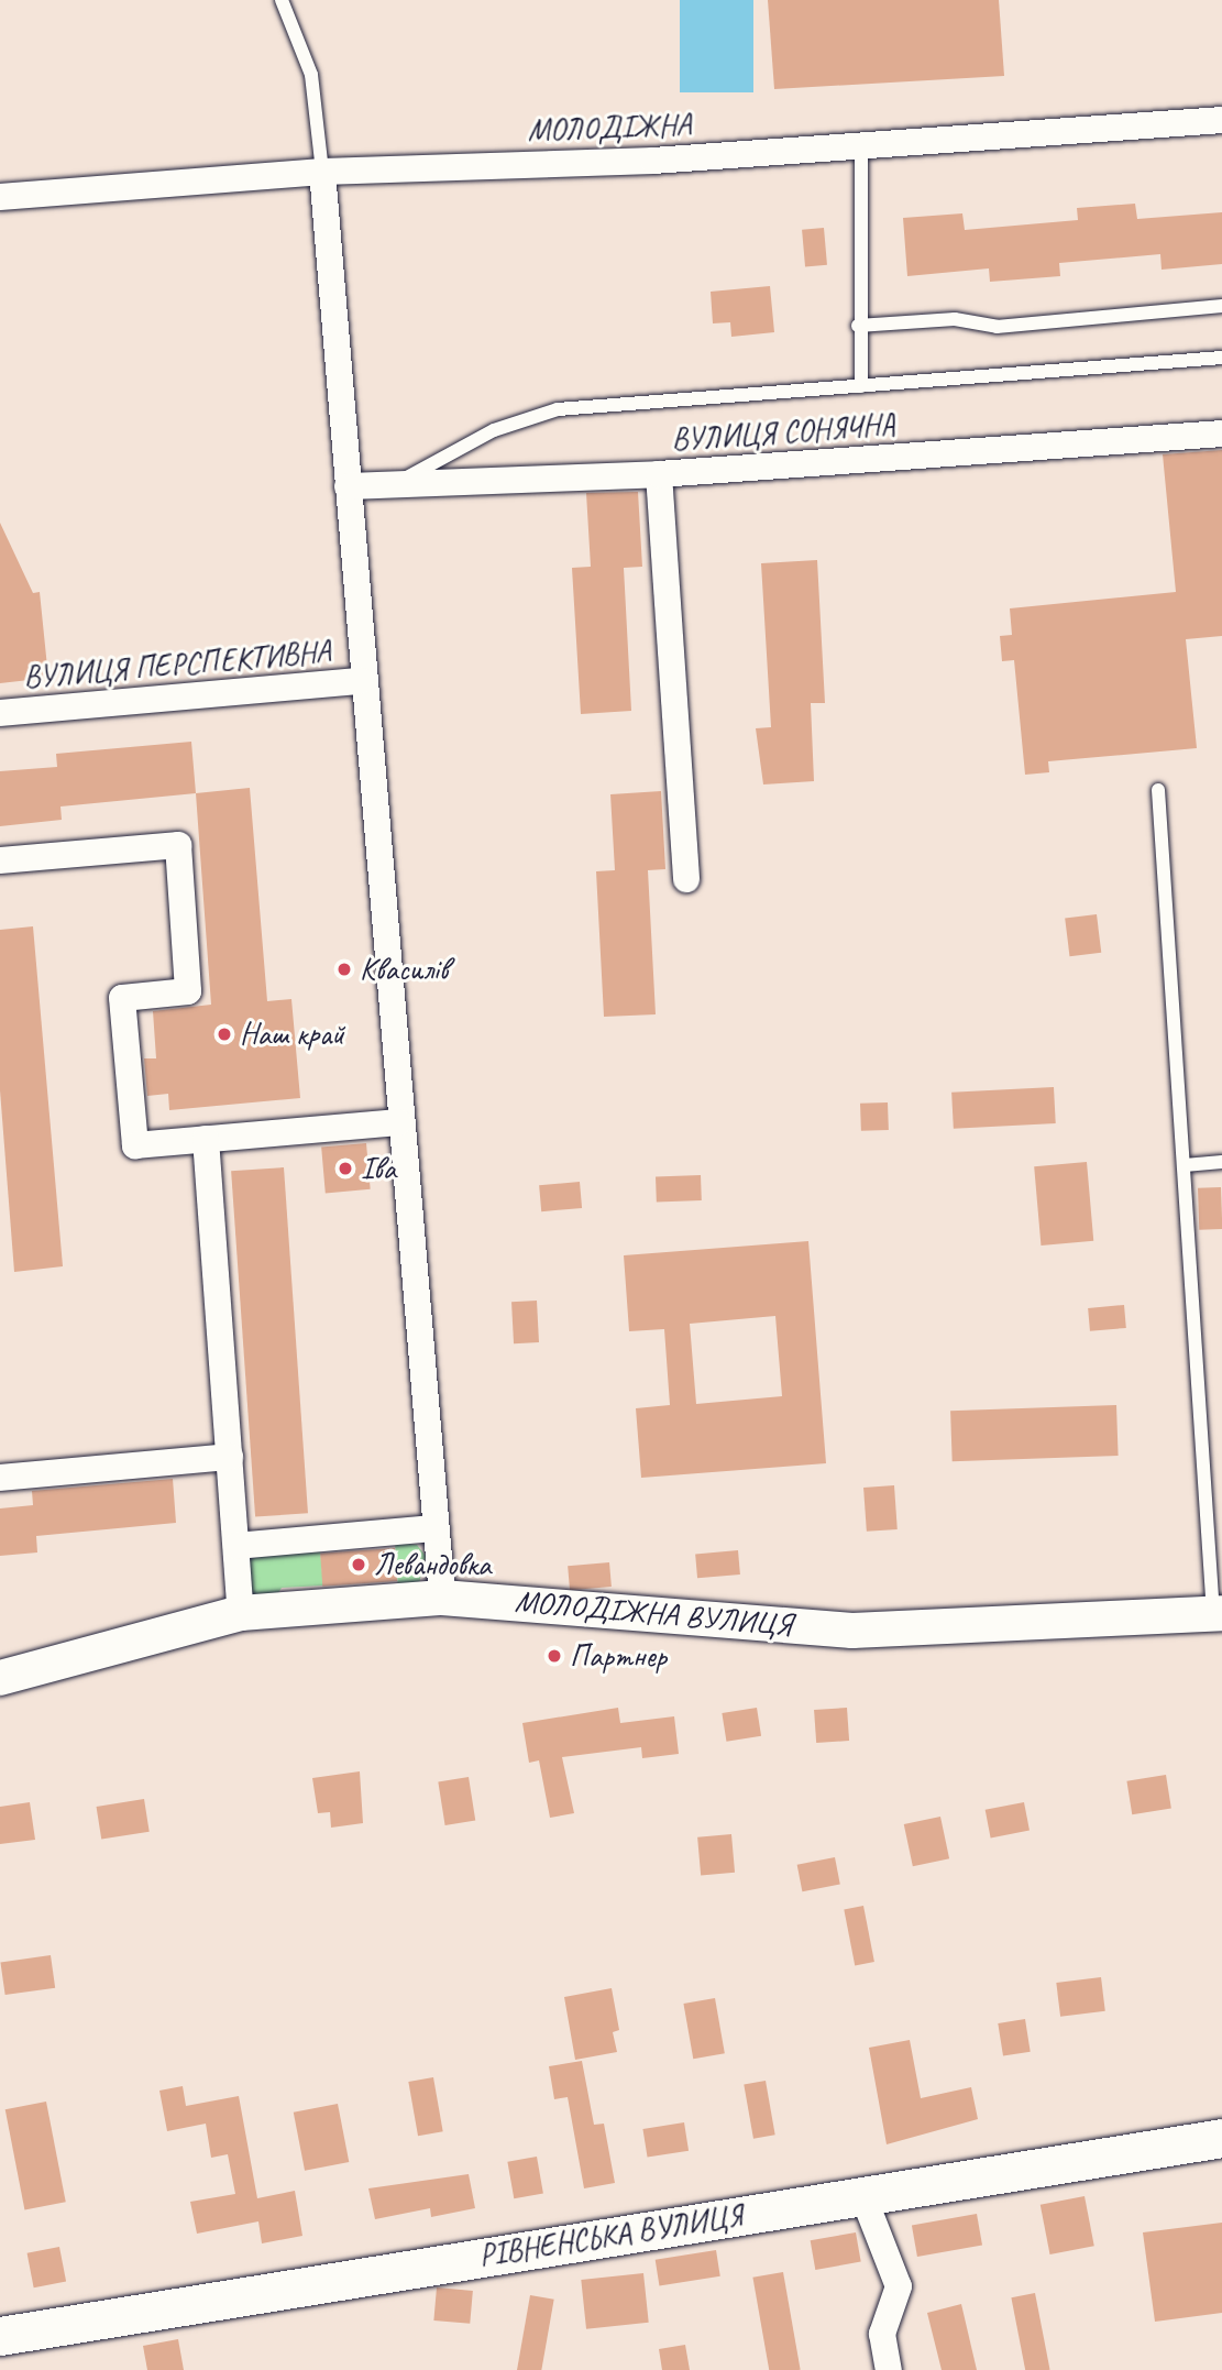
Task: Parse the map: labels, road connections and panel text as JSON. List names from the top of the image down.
{
  "streets": {
    "main road": ["РІВНЕНСЬКА ВУЛИЦЯ"],
    "street": [
      "МОЛОДІЖНА",
      "ВУЛИЦЯ СОНЯЧНА",
      "ВУЛИЦЯ ПЕРСПЕКТИВНА",
      "МОЛОДІЖНА ВУЛИЦЯ"
    ]
  },
  "places": [
    "Квасилів",
    "Наш край",
    "Іва",
    "Левандовка",
    "Партнер"
  ]
}
